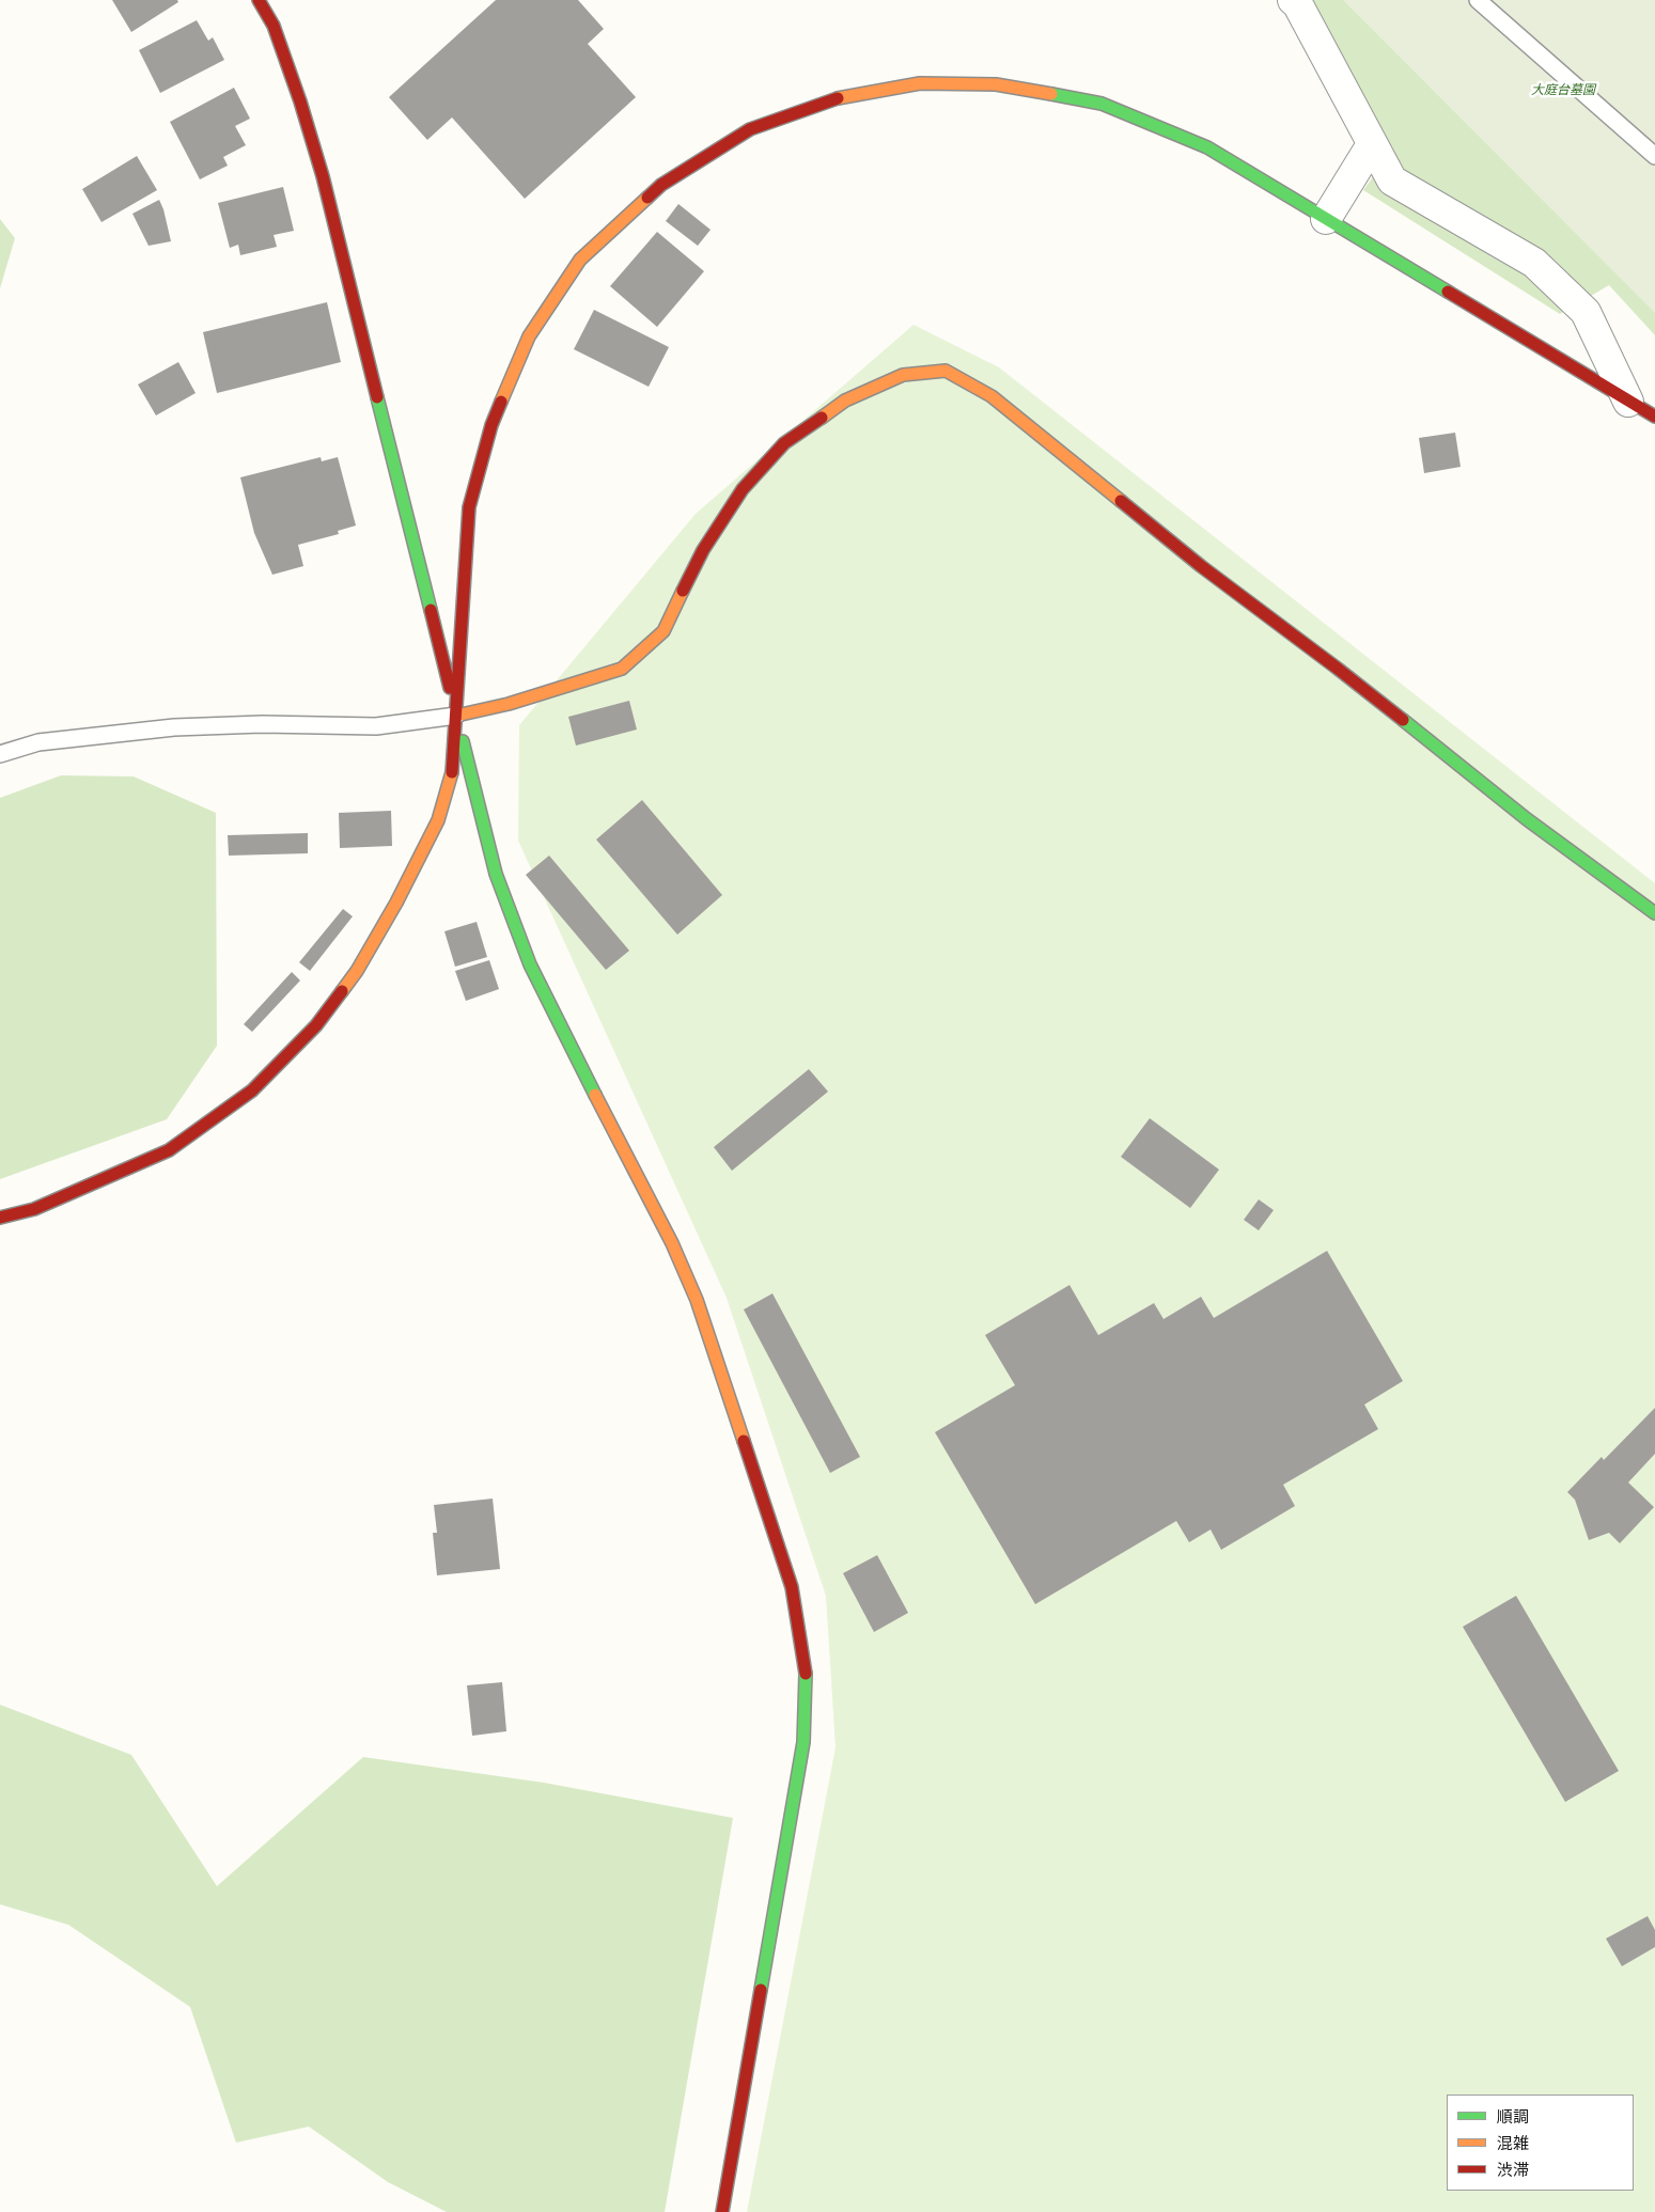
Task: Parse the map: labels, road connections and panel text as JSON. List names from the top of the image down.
{
  "parks": ["大庭台墓園"],
  "legend": ["順調", "混雑", "渋滞"]
}
